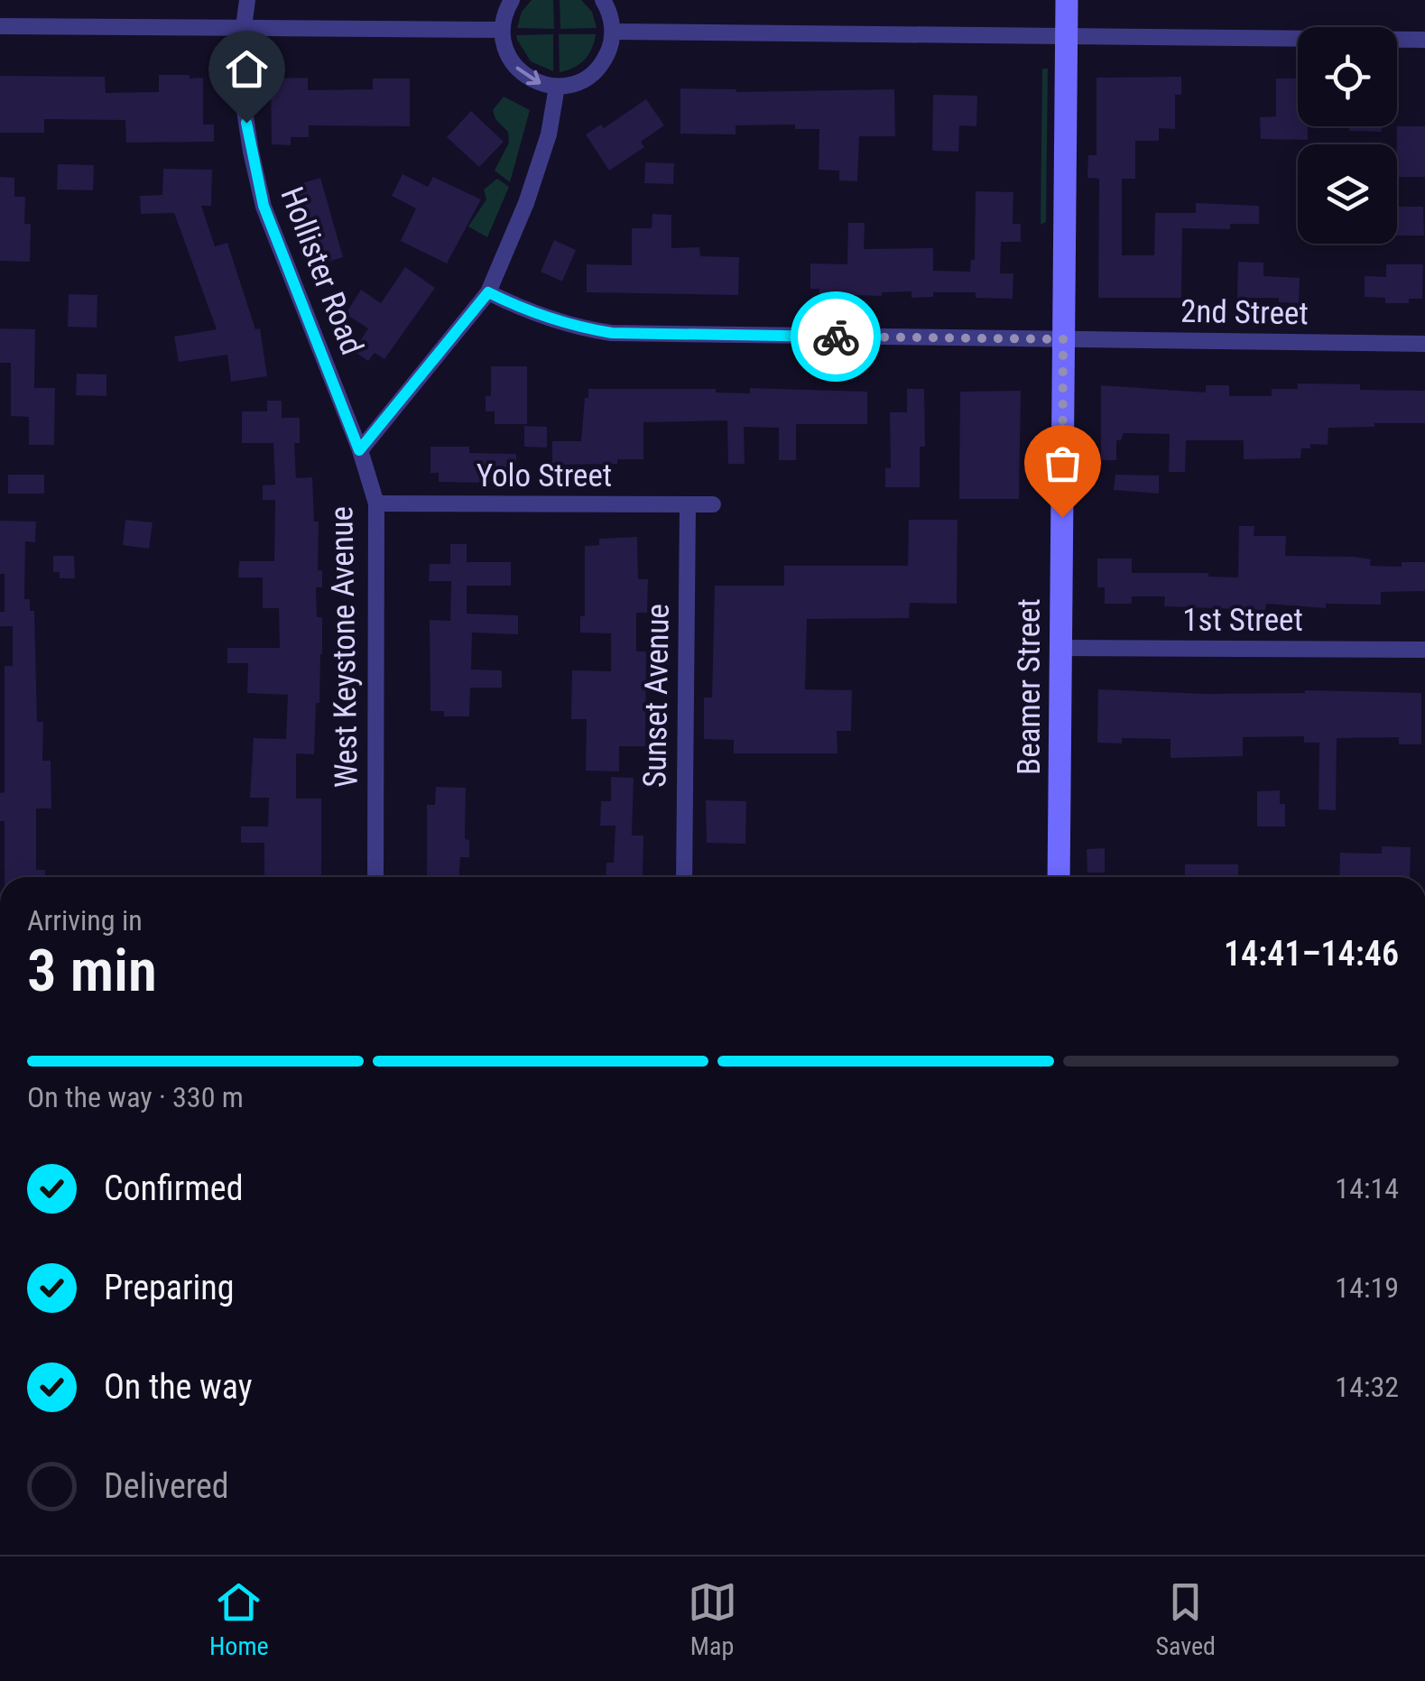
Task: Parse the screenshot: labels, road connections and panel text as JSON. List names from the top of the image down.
{
  "streets": {
    "street": [
      "Hollister Road",
      "2nd Street",
      "Yolo Street",
      "1st Street",
      "West Keystone Avenue",
      "Beamer Street",
      "Sunset Avenue"
    ]
  },
  "crossings": [
    ["Hollister Road", "West Keystone Avenue"],
    ["2nd Street", "Beamer Street"],
    ["Yolo Street", "West Keystone Avenue"],
    ["Yolo Street", "Sunset Avenue"],
    ["1st Street", "Beamer Street"]
  ],
  "page": {
    "heading": ["3 min", "Arriving in", "14:41–14:46"],
    "bar": "On the way · 330 m",
    "list": [
      ["Confirmed", "14:14"],
      ["Preparing", "14:19"],
      ["On the way", "14:32"],
      "Delivered"
    ],
    "tabs": ["Home", "Map", "Saved"]
  }
}
